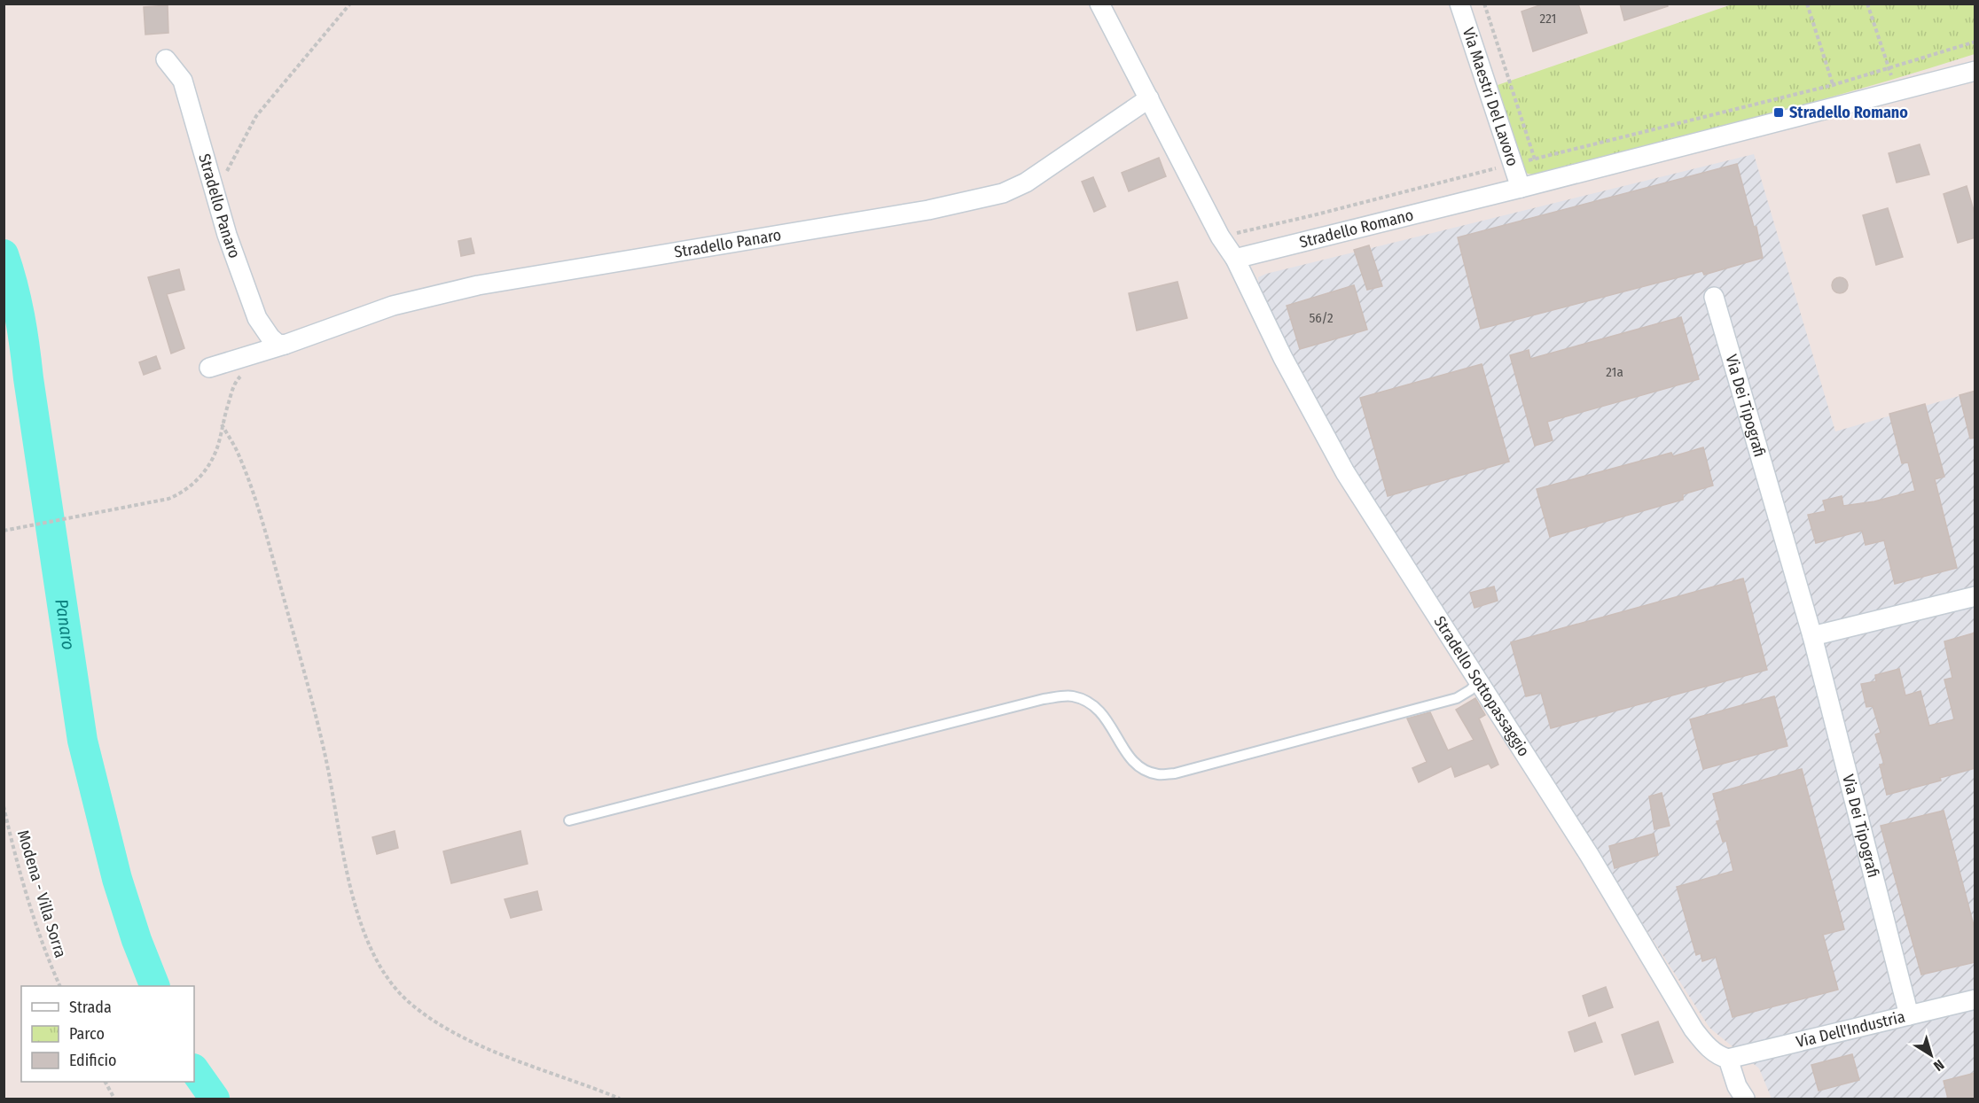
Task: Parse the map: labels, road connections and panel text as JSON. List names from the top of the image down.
{
  "streets": {
    "street": [
      "Via Maestri Del Lavoro",
      "Stradello Panaro",
      "Stradello Romano",
      "Via Dei Tipografi",
      "Stradello Sottopassaggio",
      "Via Dell'Industria"
    ],
    "path": ["Modena - Villa Sorra"]
  },
  "crossings": [
    ["Via Maestri Del Lavoro", "Stradello Romano"],
    ["Stradello Romano", "Stradello Sottopassaggio"],
    ["Via Dei Tipografi", "Via Dell'Industria"],
    ["Stradello Sottopassaggio", "Via Dell'Industria"]
  ],
  "water": ["Panaro"],
  "places": {
    "transit": ["Stradello Romano"]
  },
  "house_numbers": ["221", "56/2", "21a"],
  "legend": ["Strada", "Parco", "Edificio"],
  "north": "bottom right"
}
